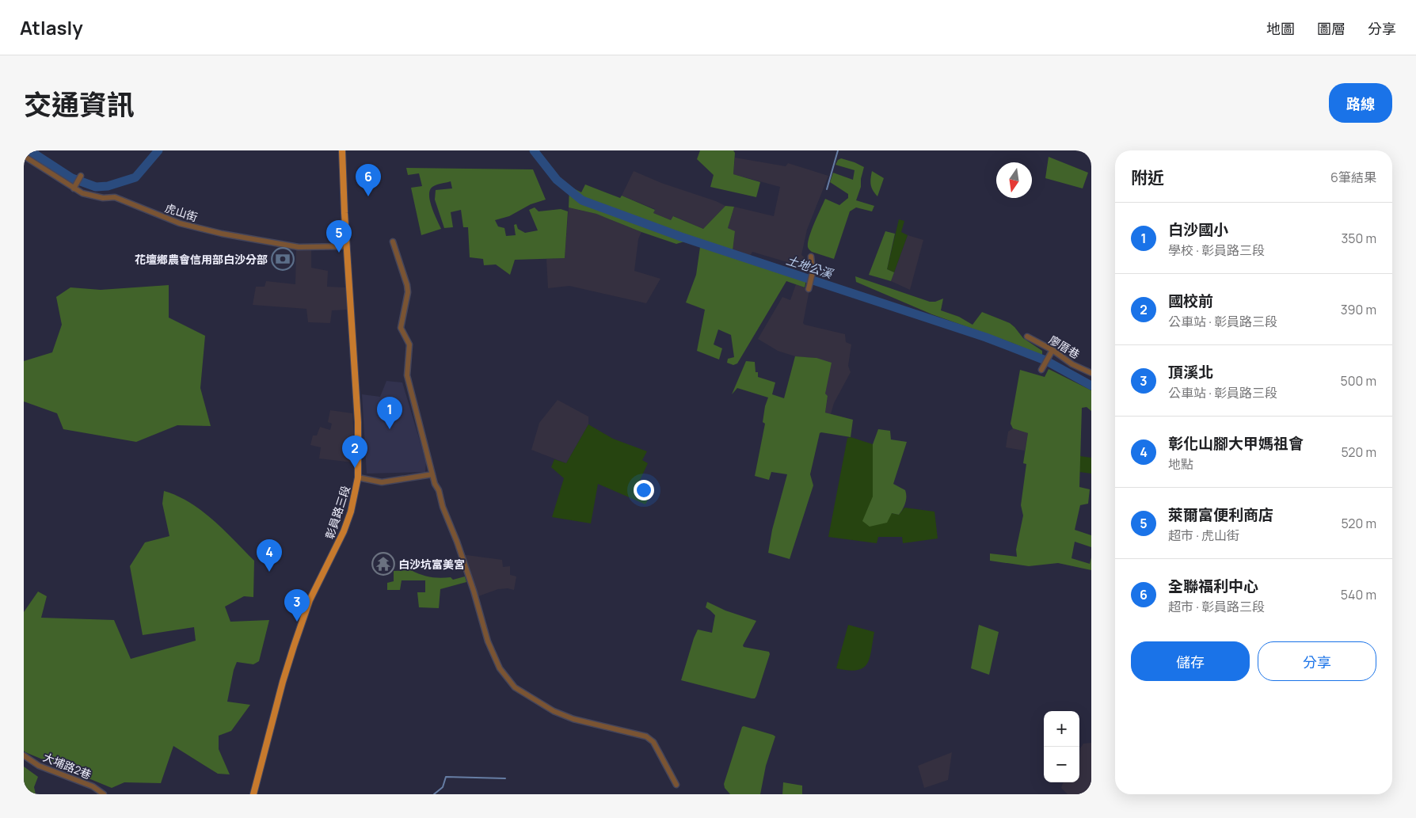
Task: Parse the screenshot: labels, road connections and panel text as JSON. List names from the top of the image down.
{
  "streets": {
    "main road": ["彰員路三段"],
    "street": ["虎山街", "廖厝巷", "大埔路2巷"]
  },
  "crossings": [
    ["虎山街", "彰員路三段"]
  ],
  "water": ["土地公溪"],
  "places": {
    "bank": ["花壇鄉農會信用部白沙分部"],
    "temple": ["白沙坑富美宮"]
  },
  "north": "bottom",
  "page": {
    "header": "Atlasly",
    "nav": ["地圖", "圖層", "分享"],
    "title": "交通資訊",
    "buttons": [
      "路線",
      ["儲存", "分享"]
    ],
    "heading": ["附近", "6筆結果"],
    "pins": [
      "6",
      "5",
      "1",
      "2",
      "4",
      "3"
    ],
    "list": [
      {
        "mark": "1",
        "name": "白沙國小",
        "note": "學校 · 彰員路三段",
        "value": "350 m"
      },
      {
        "mark": "2",
        "name": "國校前",
        "note": "公車站 · 彰員路三段",
        "value": "390 m"
      },
      {
        "mark": "3",
        "name": "頂溪北",
        "note": "公車站 · 彰員路三段",
        "value": "500 m"
      },
      {
        "mark": "4",
        "name": "彰化山腳大甲媽祖會",
        "note": "地點",
        "value": "520 m"
      },
      {
        "mark": "5",
        "name": "萊爾富便利商店",
        "note": "超市 · 虎山街",
        "value": "520 m"
      },
      {
        "mark": "6",
        "name": "全聯福利中心",
        "note": "超市 · 彰員路三段",
        "value": "540 m"
      }
    ],
    "map_buttons": ["+", "−"]
  }
}
